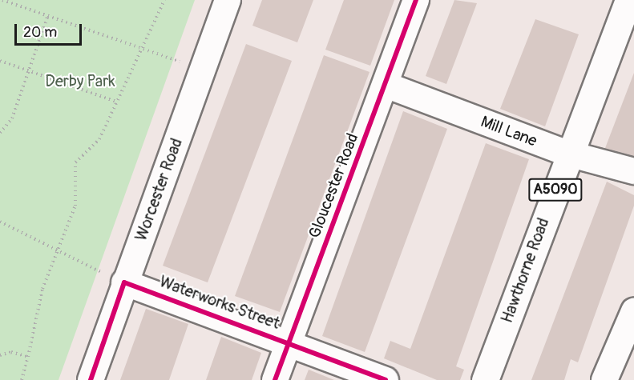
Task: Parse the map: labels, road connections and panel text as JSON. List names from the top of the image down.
{
  "streets": {
    "main road": ["A5090", "Hawthorne Road"],
    "street": [
      "Mill Lane",
      "Gloucester Road",
      "Worcester Road",
      "Waterworks Street"
    ]
  },
  "crossings": [
    ["Mill Lane", "Gloucester Road"],
    ["Mill Lane", "Hawthorne Road"],
    ["Gloucester Road", "Waterworks Street"],
    ["Worcester Road", "Waterworks Street"]
  ],
  "parks": ["Derby Park"],
  "scale_bar": "20 m"
}
